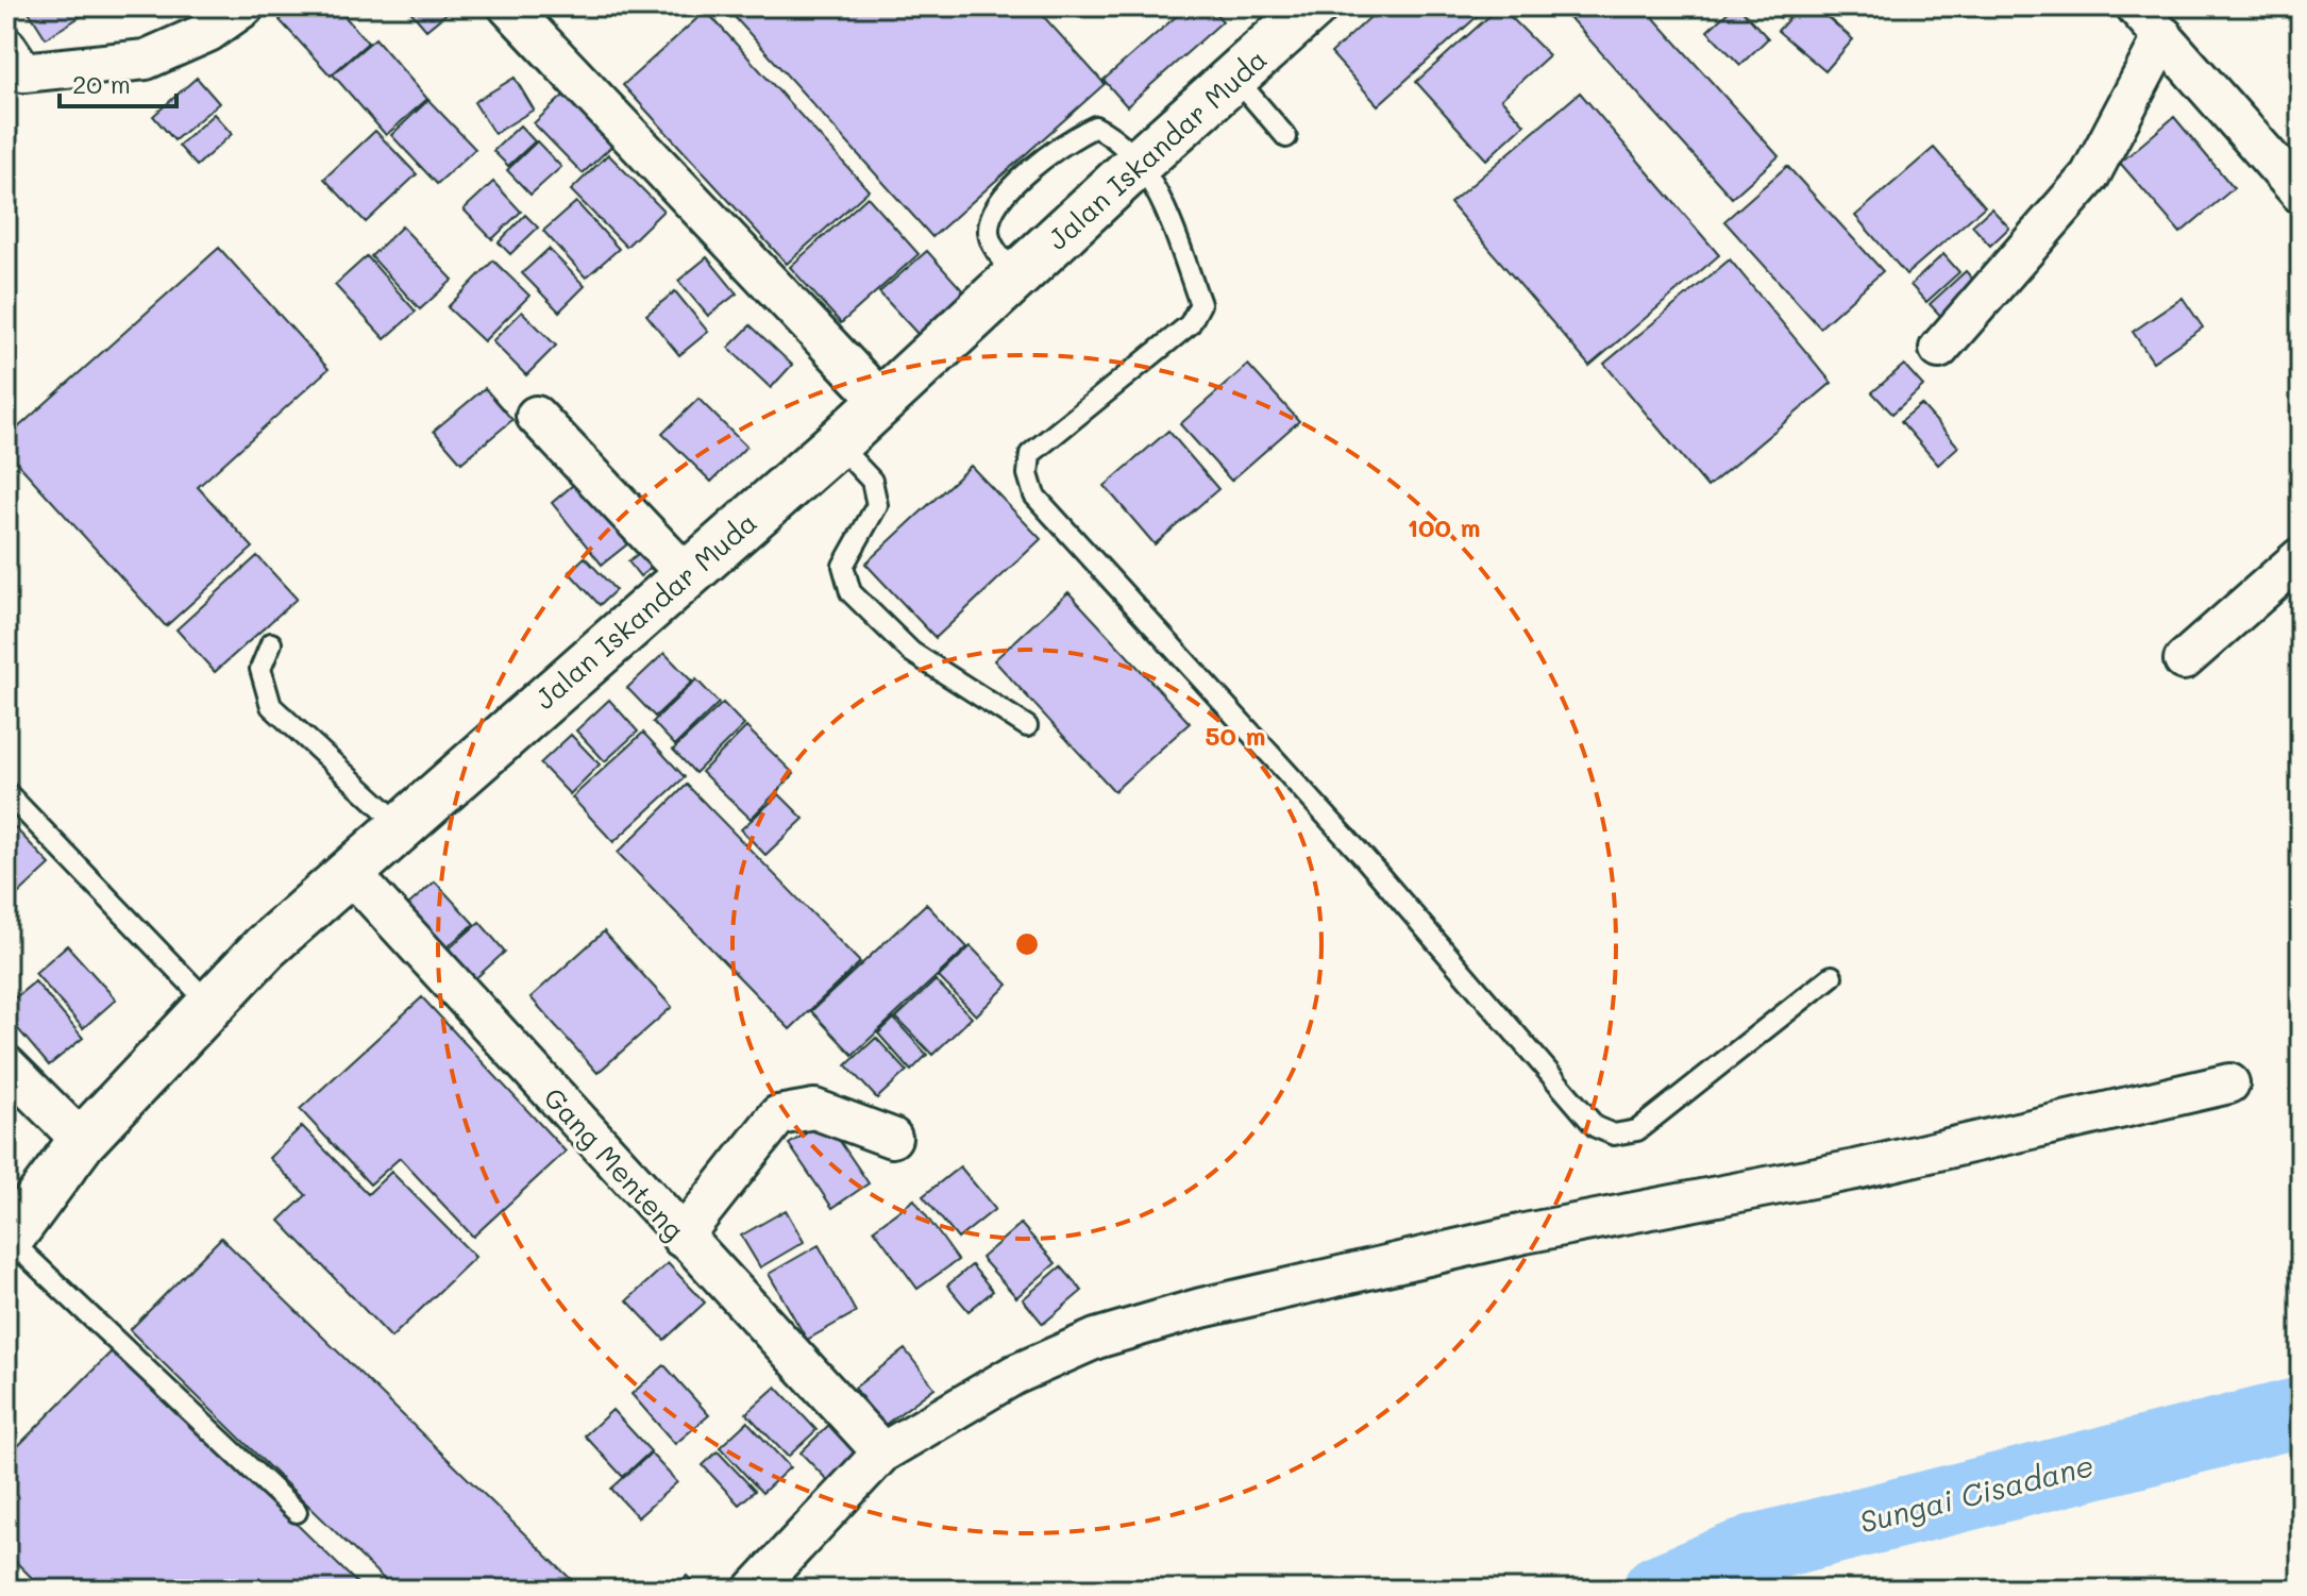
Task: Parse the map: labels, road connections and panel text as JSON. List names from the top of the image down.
{
  "streets": {
    "street": ["Jalan Iskandar Muda", "Gang Menteng"]
  },
  "crossings": [
    ["Jalan Iskandar Muda", "Gang Menteng"]
  ],
  "water": ["Sungai Cisadane"],
  "scale_bar": "20 m",
  "rings": ["100 m", "50 m"]
}
